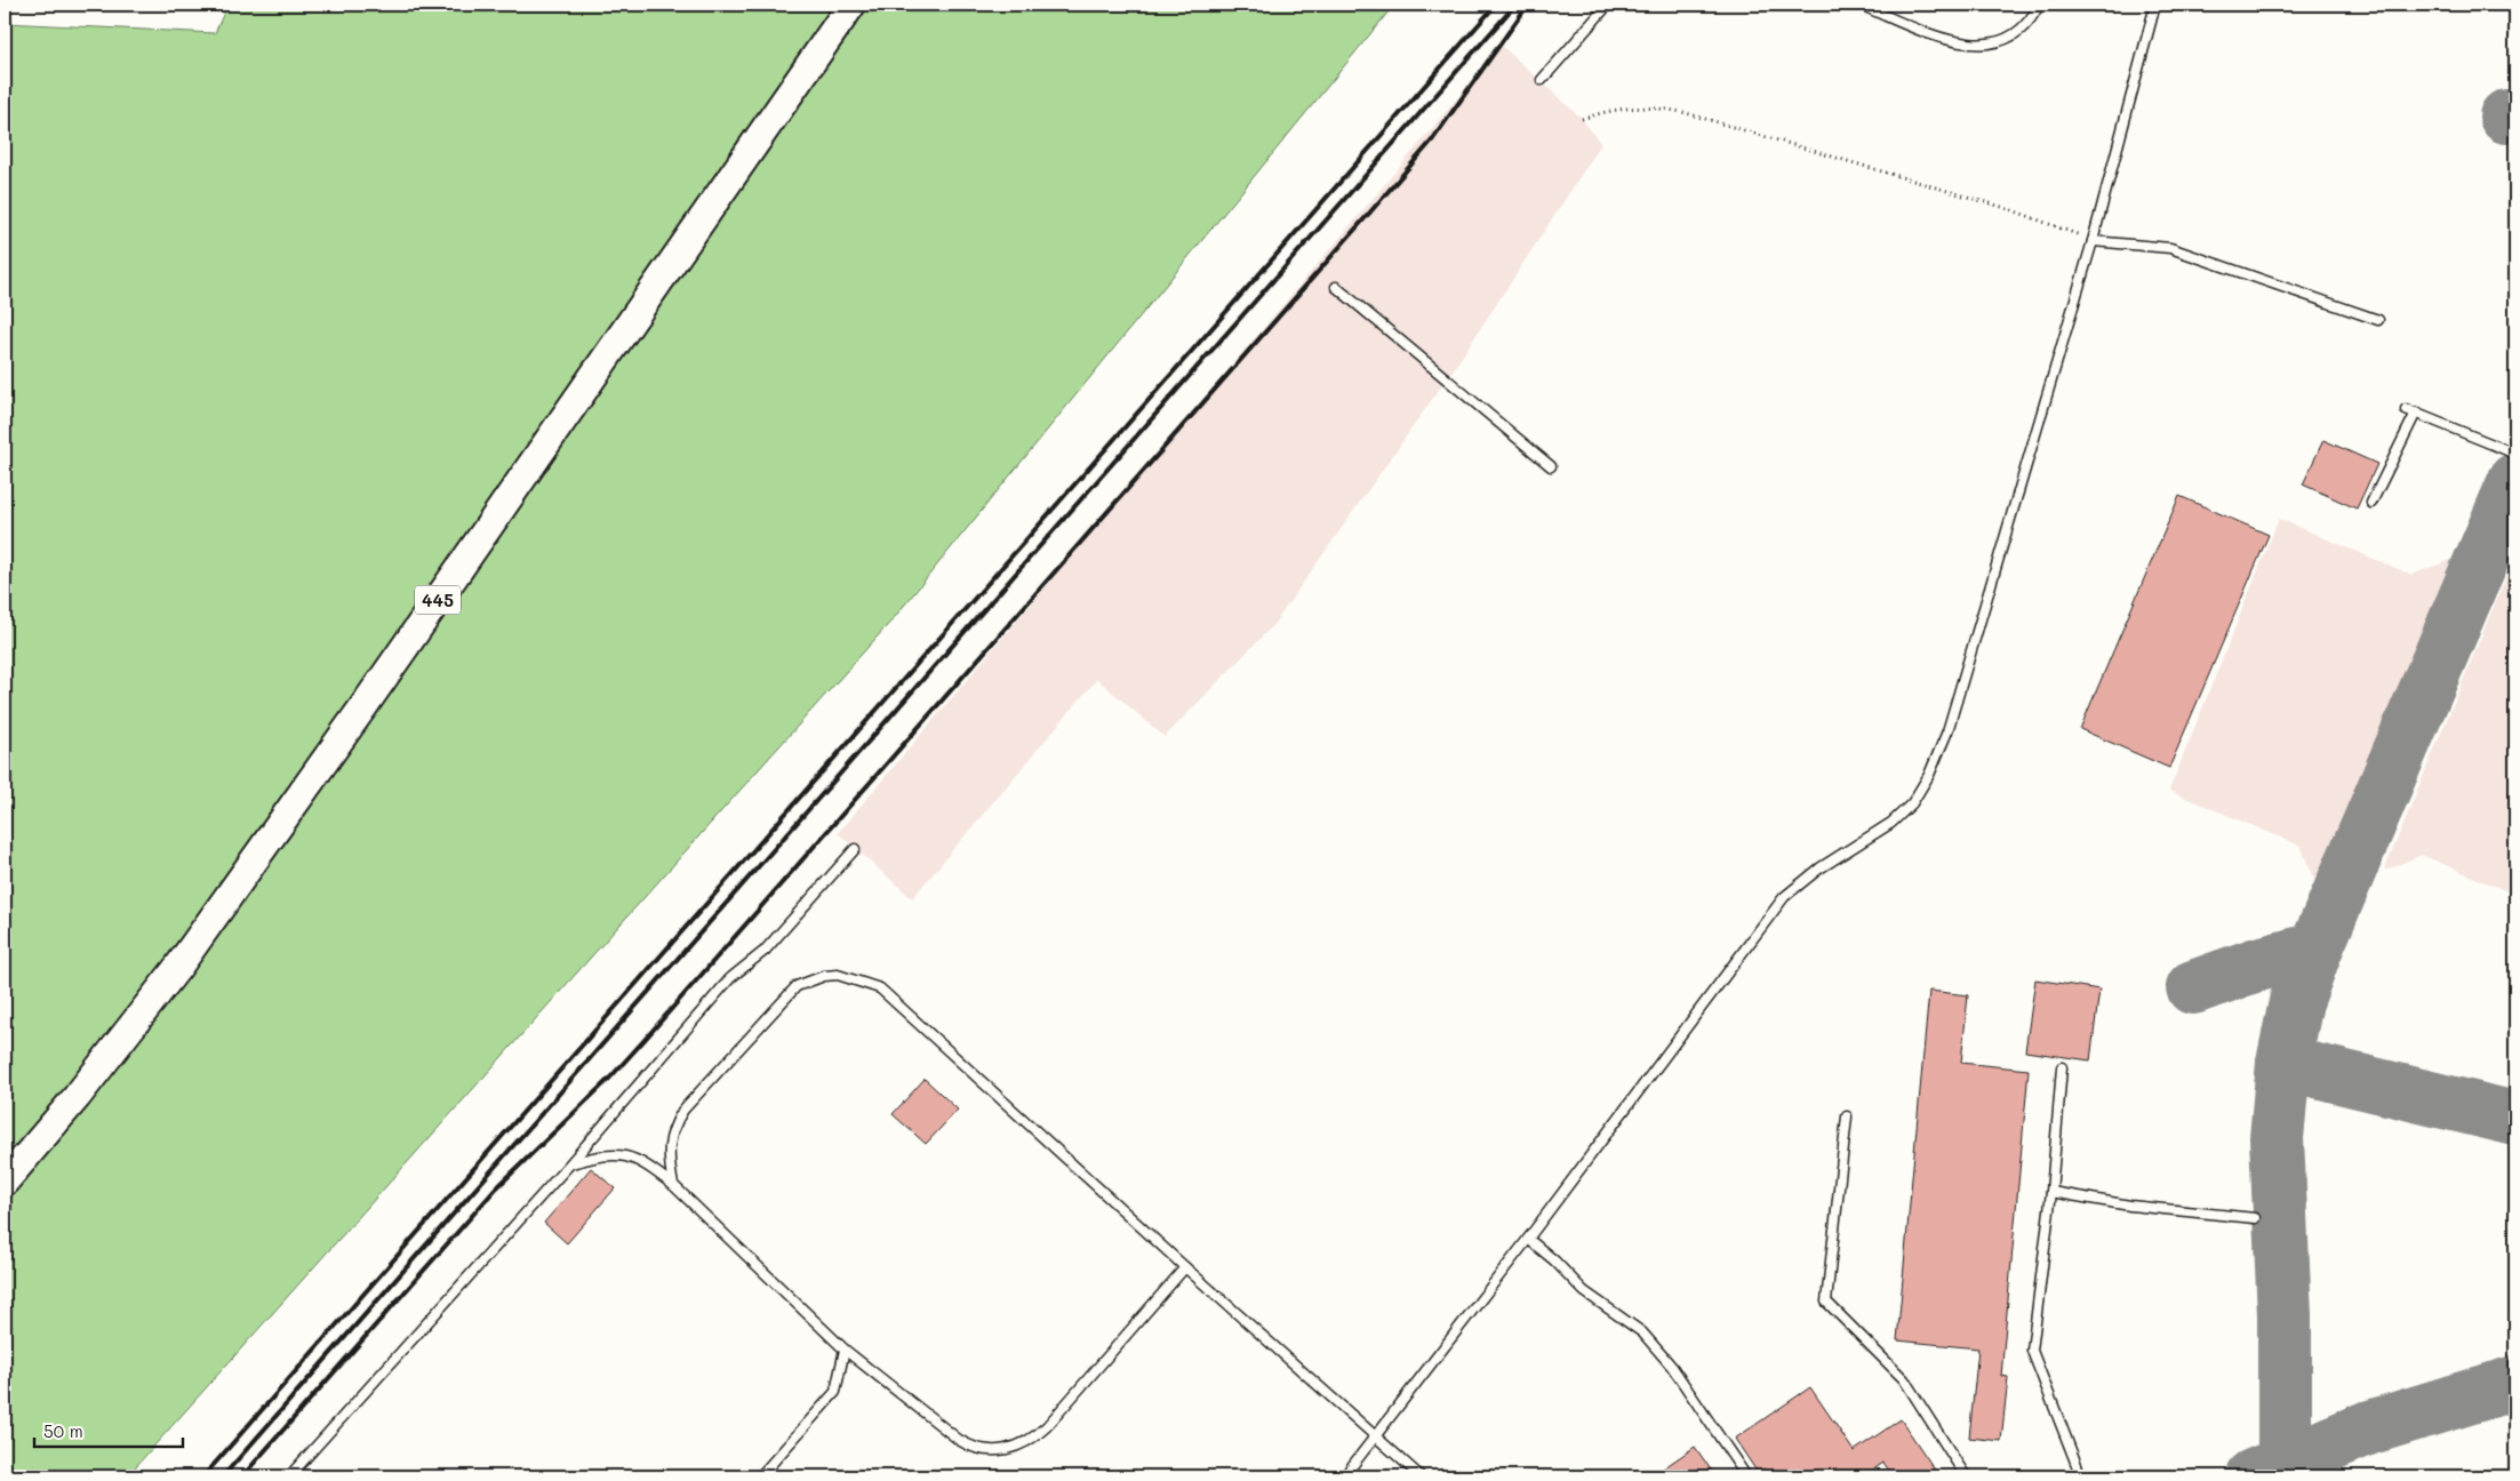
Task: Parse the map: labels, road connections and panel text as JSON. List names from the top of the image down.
{
  "streets": {
    "main road": ["445"]
  },
  "scale_bar": "50 m"
}
